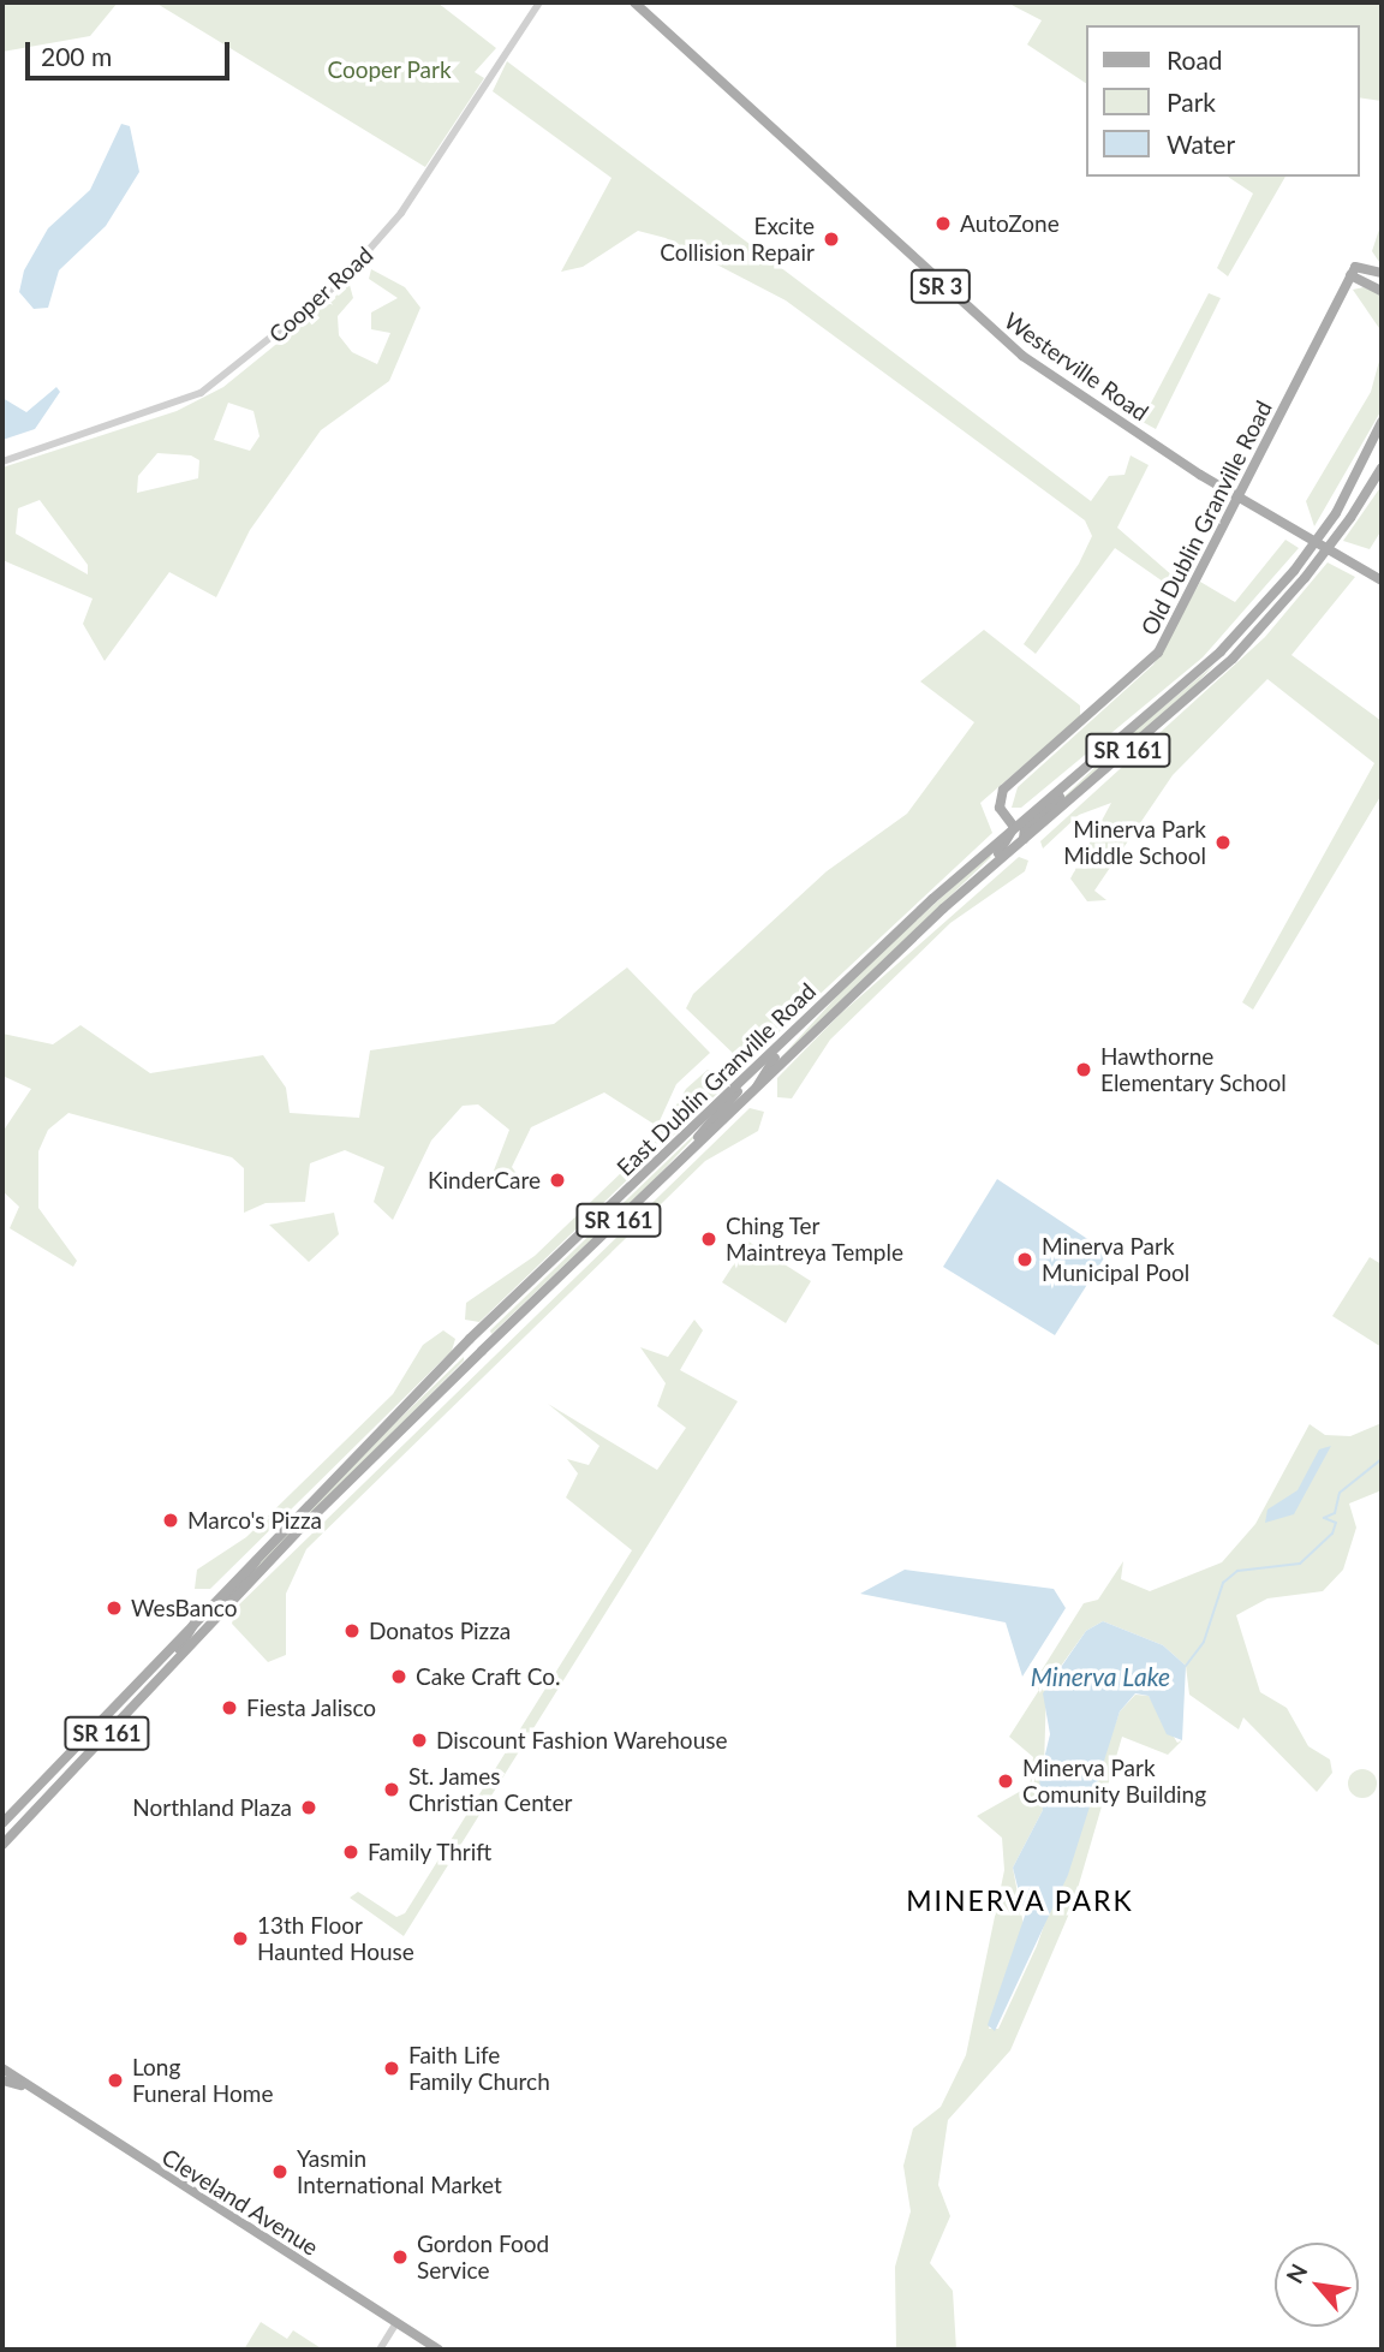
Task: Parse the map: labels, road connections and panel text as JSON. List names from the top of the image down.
{
  "streets": {
    "main road": [
      "SR 3",
      "Westerville Road",
      "Old Dublin Granville Road",
      "SR 161",
      "East Dublin Granville Road",
      "Cleveland Avenue"
    ],
    "street": ["Cooper Road"]
  },
  "crossings": [
    ["Westerville Road", "Old Dublin Granville Road"],
    ["Old Dublin Granville Road", "East Dublin Granville Road"]
  ],
  "districts": ["MINERVA PARK"],
  "water": ["Minerva Lake"],
  "parks": ["Cooper Park"],
  "places": [
    "AutoZone",
    "Excite Collision Repair",
    "Minerva Park Middle School",
    "Hawthorne Elementary School",
    "KinderCare",
    "Ching Ter Maintreya Temple",
    "Minerva Park Municipal Pool",
    "Marco's Pizza",
    "WesBanco",
    "Donatos Pizza",
    "Cake Craft Co.",
    "Fiesta Jalisco",
    "Discount Fashion Warehouse",
    "Minerva Park Comunity Building",
    "St. James Christian Center",
    "Northland Plaza",
    "Family Thrift",
    "13th Floor Haunted House",
    "Faith Life Family Church",
    "Long Funeral Home",
    "Yasmin International Market",
    "Gordon Food Service"
  ],
  "legend": ["Road", "Park", "Water"],
  "scale_bar": "200 m",
  "north": "top left"
}
